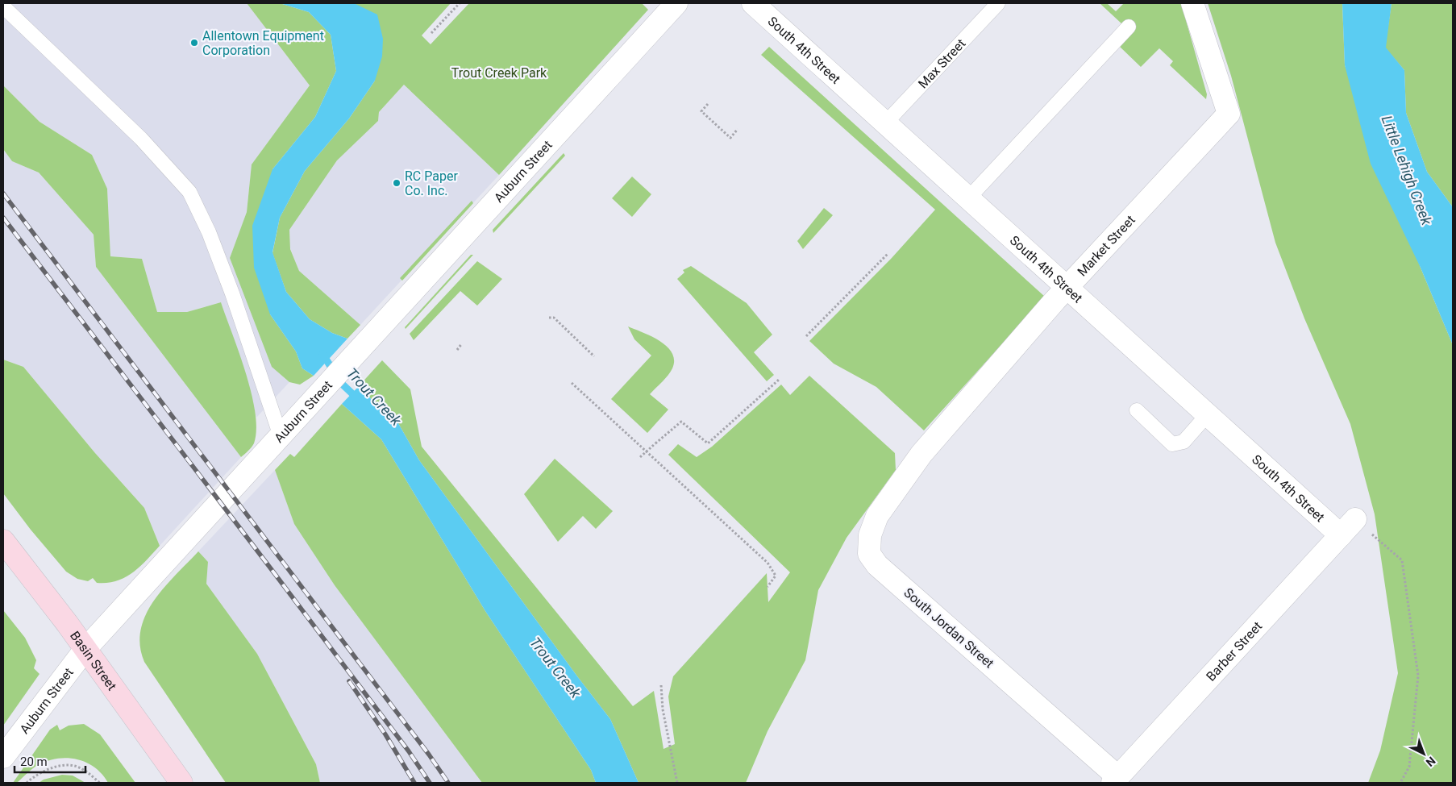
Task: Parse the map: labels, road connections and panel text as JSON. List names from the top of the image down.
{
  "streets": {
    "main road": ["Basin Street"],
    "street": [
      "South 4th Street",
      "Auburn Street",
      "Market Street",
      "South Jordan Street",
      "Barber Street"
    ],
    "lane": ["Max Street"]
  },
  "crossings": [
    ["South 4th Street", "Max Street"],
    ["South 4th Street", "Market Street"],
    ["South 4th Street", "Barber Street"],
    ["Auburn Street", "Basin Street"],
    ["Market Street", "South Jordan Street"],
    ["South Jordan Street", "Barber Street"]
  ],
  "water": ["Little Lehigh Creek", "Trout Creek"],
  "parks": ["Trout Creek Park"],
  "places": ["Allentown Equipment Corporation", "RC Paper Co. Inc."],
  "scale_bar": "20 m",
  "north": "bottom right"
}
